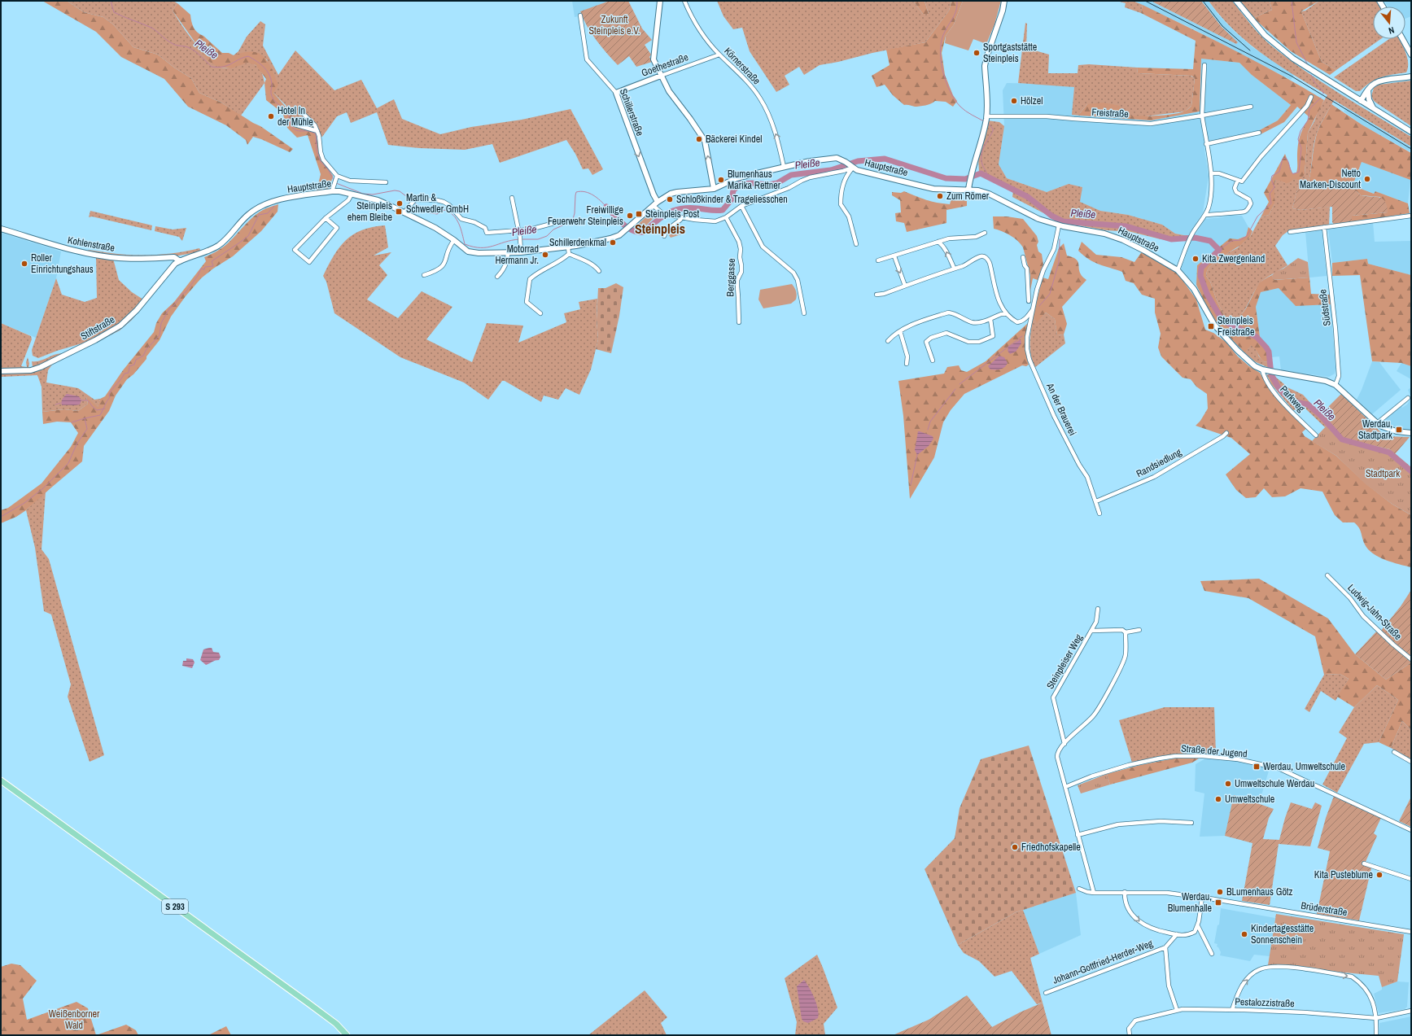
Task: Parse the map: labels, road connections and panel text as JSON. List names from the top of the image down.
{
  "streets": {
    "main road": [
      "Goethestraße",
      "Schillerstraße",
      "Hauptstraße",
      "Kohlenstraße",
      "Stiftstraße",
      "S 293"
    ],
    "street": [
      "Körnerstraße",
      "Freistraße",
      "Berggasse",
      "Südstraße",
      "Parkweg",
      "An der Brauerei",
      "Randsiedlung",
      "Ludwig-Jahn-Straße",
      "Steinpleiser Weg",
      "Straße der Jugend",
      "Brüderstraße",
      "Johann-Gottfried-Herder-Weg",
      "Pestalozzistraße"
    ]
  },
  "crossings": [
    ["Goethestraße", "Körnerstraße"],
    ["Goethestraße", "Schillerstraße"],
    ["Körnerstraße", "Hauptstraße"],
    ["Schillerstraße", "Hauptstraße"],
    ["Hauptstraße", "Kohlenstraße"],
    ["Hauptstraße", "Südstraße"],
    ["Hauptstraße", "Stiftstraße"],
    ["Hauptstraße", "Parkweg"],
    ["Hauptstraße", "An der Brauerei"],
    ["Kohlenstraße", "Stiftstraße"],
    ["An der Brauerei", "Randsiedlung"],
    ["Brüderstraße", "Johann-Gottfried-Herder-Weg"]
  ],
  "one_way": ["Körnerstraße", "Schillerstraße"],
  "districts": ["Steinpleis"],
  "water": ["Pleiße"],
  "parks": ["Zukunft Steinpleis e.V.", "Stadtpark", "Weißenborner Wald"],
  "places": {
    "other": [
      "Sportgaststätte Steinpleis",
      "Hölzel",
      "Hotel In der Mühle",
      "Bäckerei Kindel",
      "Netto Marken-Discount",
      "Blumenhaus Marika Rettner",
      "Zum Römer",
      "Schloßkinder & Trageliesschen",
      "Martin & Schwedler GmbH",
      "Freiwillige Feuerwehr Steinpleis",
      "Schillerdenkmal",
      "Motorrad Hermann Jr.",
      "Kita Zwergenland",
      "Roller Einrichtungshaus",
      "Umweltschule Werdau",
      "Umweltschule",
      "Friedhofskapelle",
      "Kita Pusteblume",
      "BLumenhaus Götz",
      "Kindertagesstätte Sonnenschein"
    ],
    "transit": [
      "Steinpleis ehem Bleibe",
      "Steinpleis Post",
      "Steinpleis Freistraße",
      "Werdau, Stadtpark",
      "Werdau, Umweltschule",
      "Werdau, Blumenhalle"
    ]
  },
  "north": "bottom"
}
